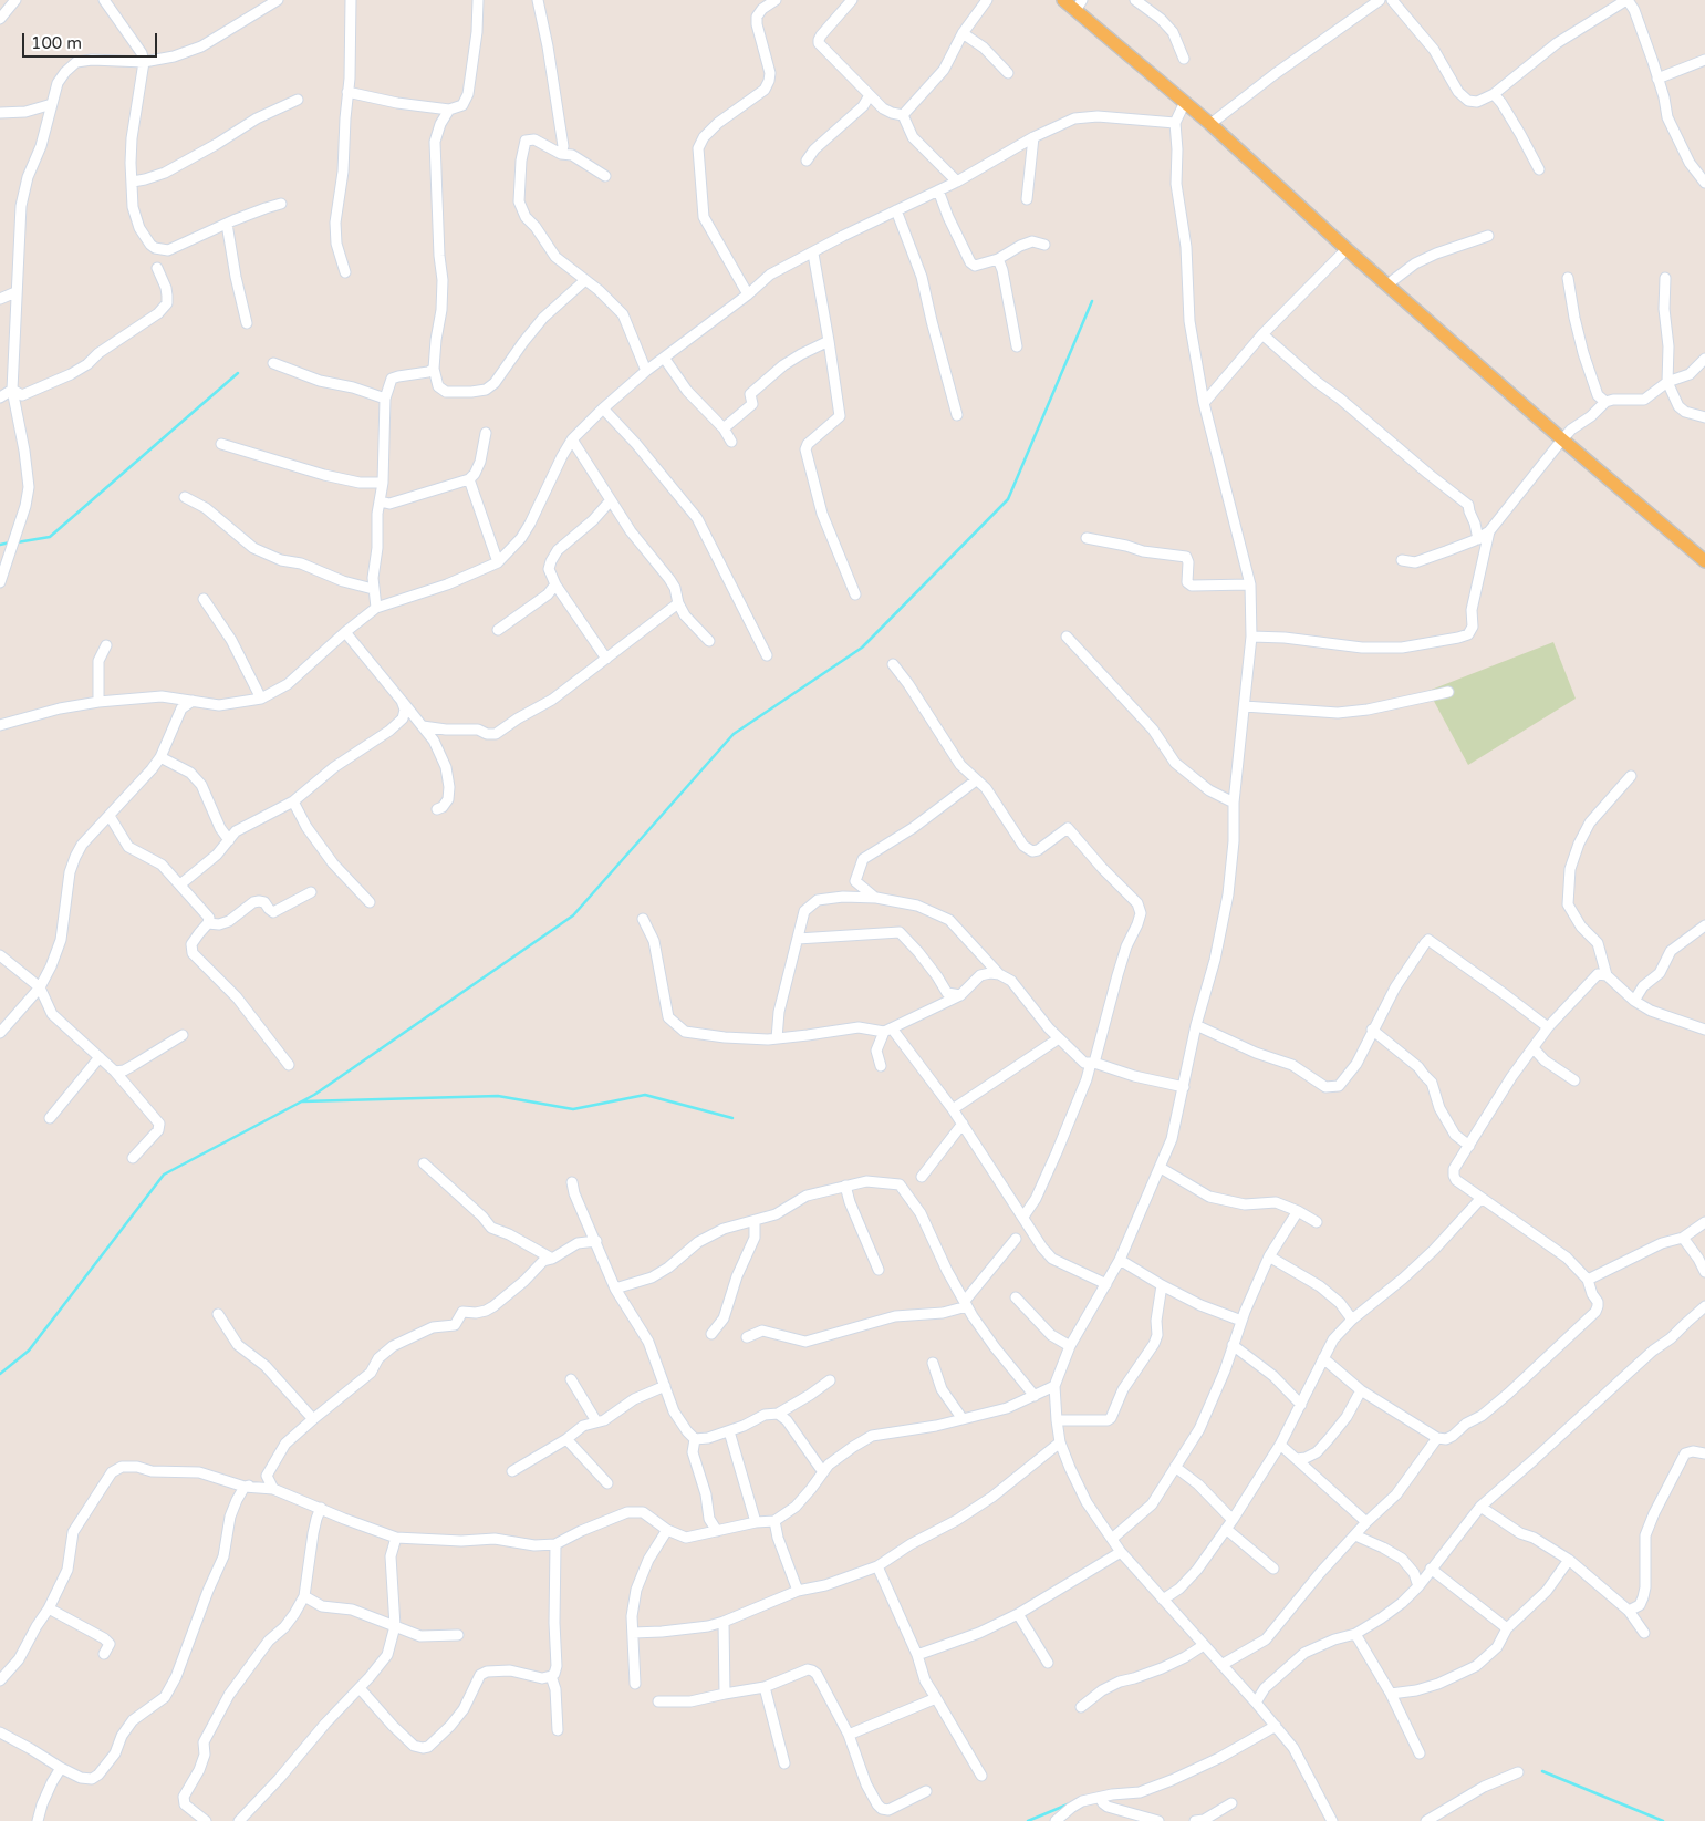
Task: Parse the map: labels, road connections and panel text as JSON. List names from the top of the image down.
{
  "scale_bar": "100 m"
}
